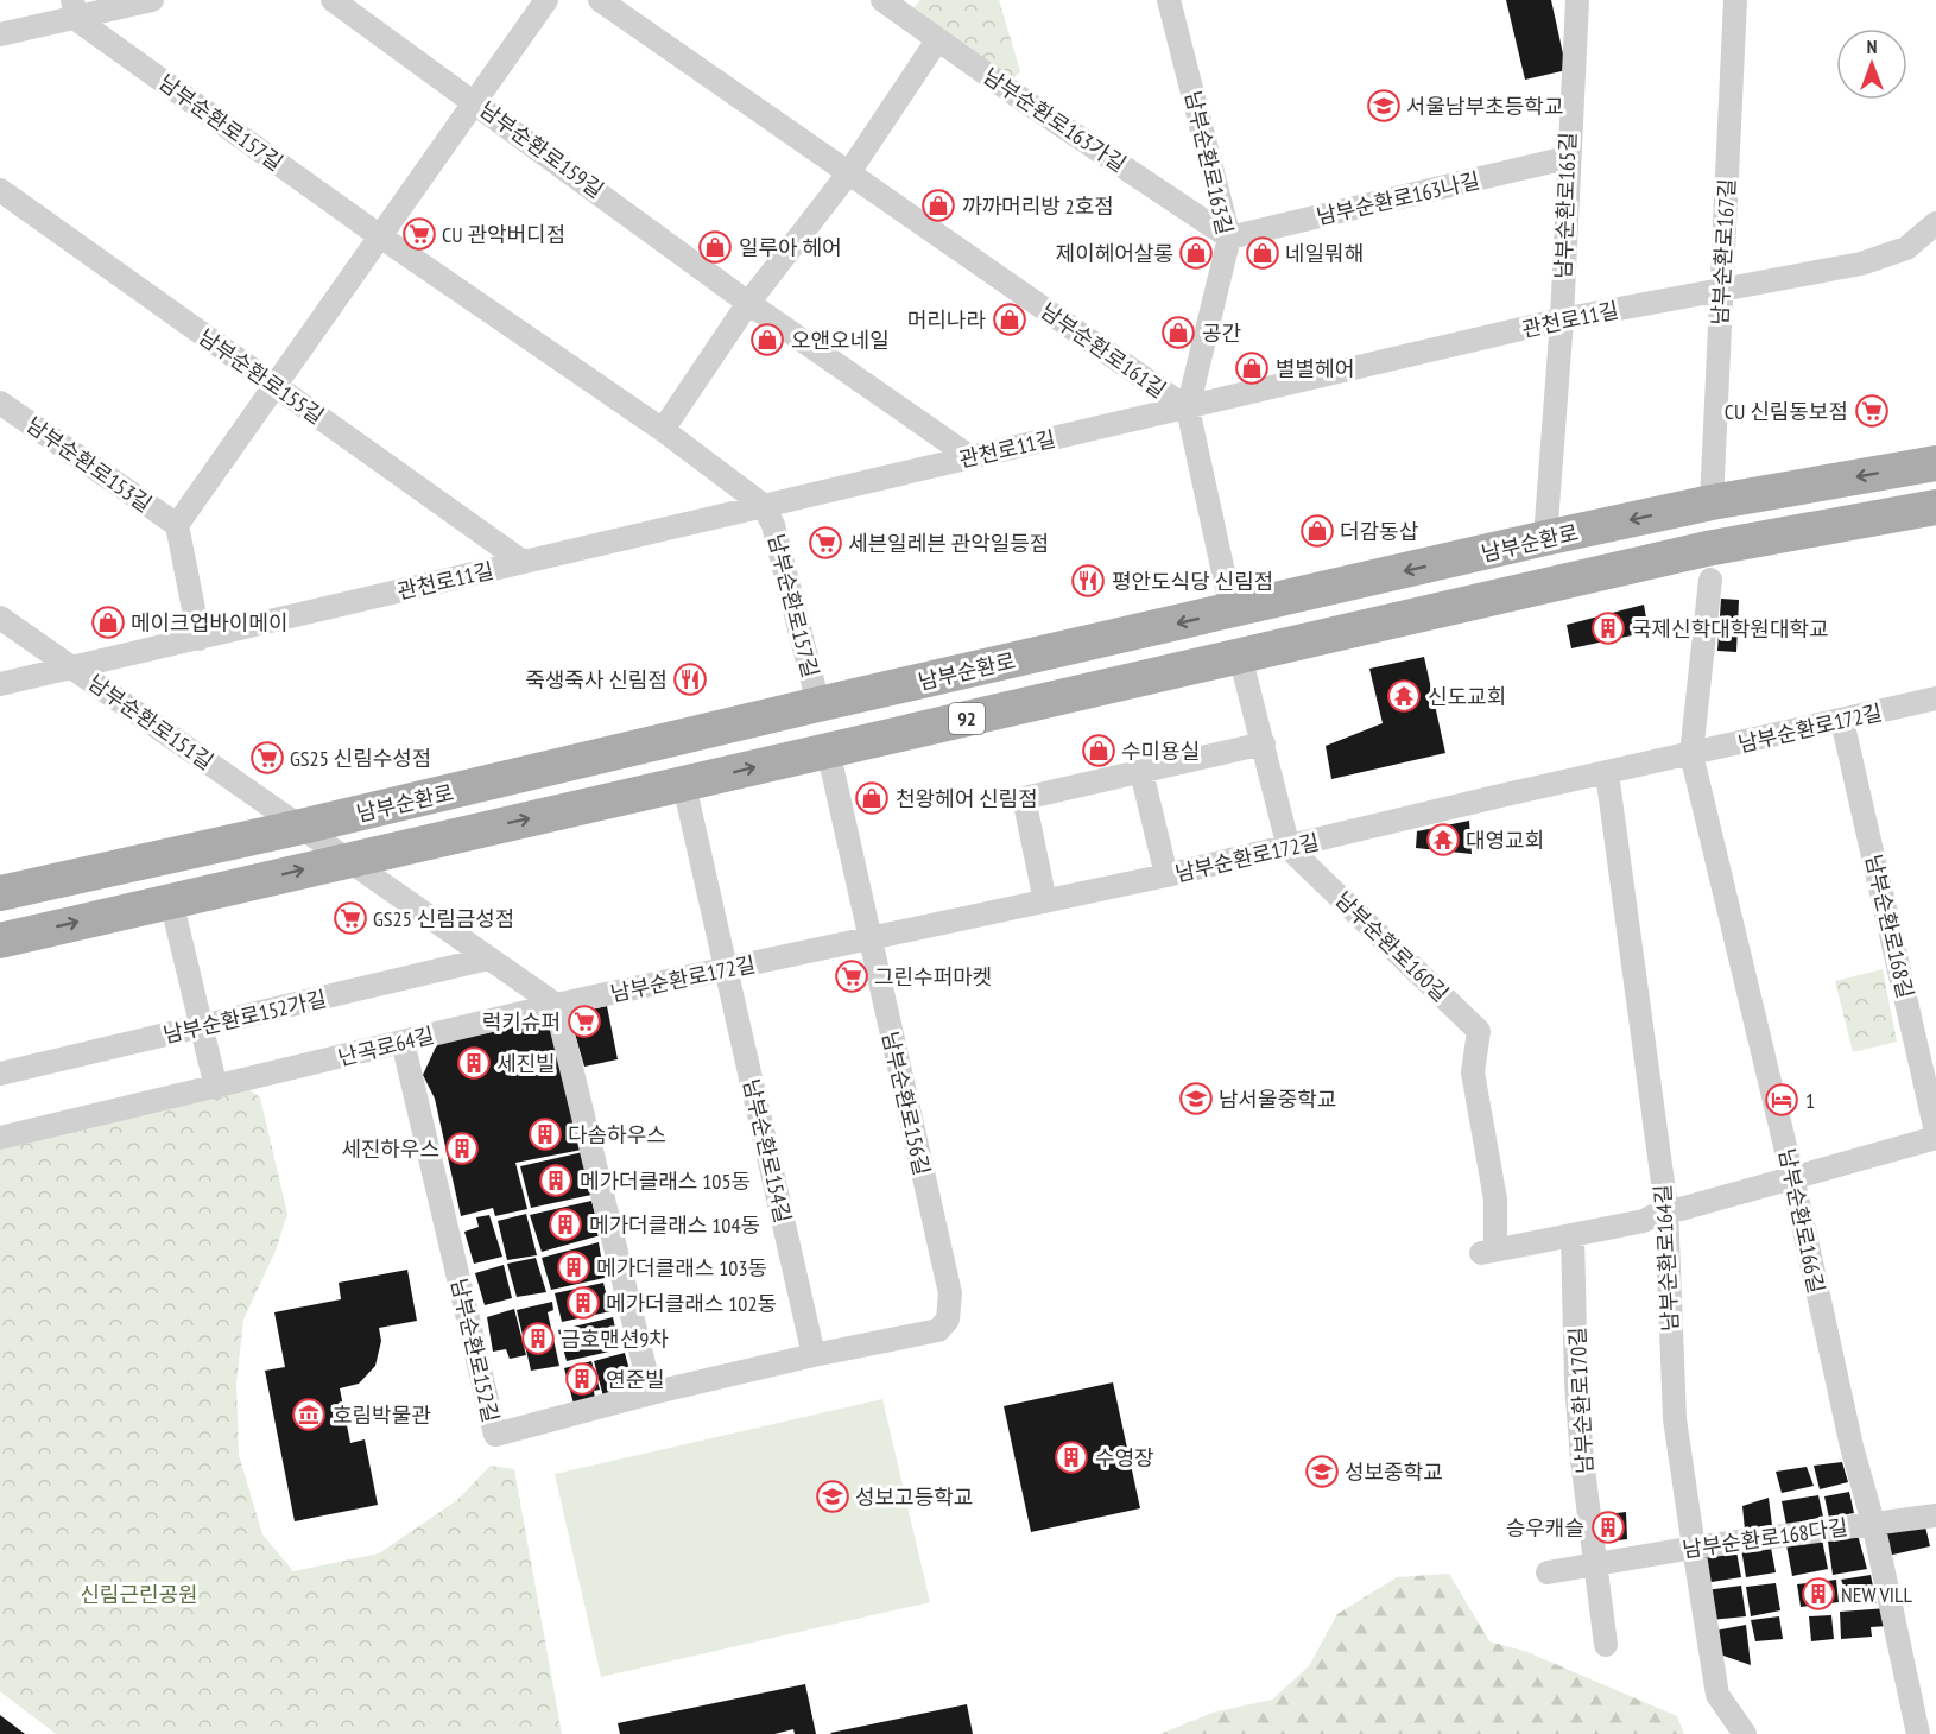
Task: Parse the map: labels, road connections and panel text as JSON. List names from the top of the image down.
{
  "streets": {
    "main road": ["남부순환로", "92"],
    "street": [
      "남부순환로163가길",
      "남부순환로157길",
      "남부순환로159길",
      "남부순환로163길",
      "남부순환로163나길",
      "남부순환로165길",
      "남부순환로167길",
      "관천로11길",
      "남부순환로161길",
      "남부순환로155길",
      "남부순환로153길",
      "남부순환로151길",
      "남부순환로172길",
      "남부순환로168길",
      "남부순환로160길",
      "남부순환로152가길",
      "난곡로64길",
      "남부순환로156길",
      "남부순환로154길",
      "남부순환로166길",
      "남부순환로164길",
      "남부순환로152길",
      "남부순환로170길",
      "남부순환로168다길"
    ]
  },
  "crossings": [
    ["남부순환로163가길", "남부순환로163길"],
    ["남부순환로163가길", "남부순환로163나길"],
    ["남부순환로157길", "관천로11길"],
    ["남부순환로157길", "남부순환로"],
    ["남부순환로159길", "관천로11길"],
    ["남부순환로163길", "남부순환로163나길"],
    ["남부순환로163길", "관천로11길"],
    ["남부순환로163길", "남부순환로161길"],
    ["남부순환로163나길", "남부순환로165길"],
    ["남부순환로165길", "관천로11길"],
    ["남부순환로165길", "남부순환로"],
    ["남부순환로167길", "관천로11길"],
    ["남부순환로167길", "남부순환로"],
    ["관천로11길", "남부순환로161길"],
    ["관천로11길", "남부순환로155길"],
    ["관천로11길", "남부순환로151길"],
    ["남부순환로161길", "남부순환로"],
    ["남부순환로", "남부순환로151길"],
    ["남부순환로", "남부순환로156길"],
    ["남부순환로", "남부순환로154길"],
    ["남부순환로172길", "남부순환로168길"],
    ["남부순환로172길", "남부순환로160길"],
    ["남부순환로172길", "난곡로64길"],
    ["남부순환로172길", "남부순환로156길"],
    ["남부순환로172길", "남부순환로154길"],
    ["남부순환로172길", "남부순환로166길"],
    ["남부순환로172길", "남부순환로164길"],
    ["남부순환로160길", "남부순환로170길"],
    ["난곡로64길", "남부순환로152길"],
    ["남부순환로156길", "남부순환로154길"],
    ["남부순환로166길", "남부순환로168다길"],
    ["남부순환로164길", "남부순환로168다길"],
    ["남부순환로170길", "남부순환로168다길"]
  ],
  "parks": ["신림근린공원"],
  "places": {
    "school or university": [
      "서울남부초등학교",
      "남서울중학교",
      "성보중학교",
      "성보고등학교"
    ],
    "shop": [
      "까까머리방 2호점",
      "일루아 헤어",
      "제이헤어살롱",
      "네일뭐해",
      "머리나라",
      "공간",
      "오앤오네일",
      "별별헤어",
      "더감동삽",
      "메이크업바이메이",
      "수미용실",
      "천왕헤어 신림점"
    ],
    "supermarket": [
      "CU 관악버디점",
      "CU 신림동보점",
      "세븐일레븐 관악일등점",
      "GS25 신림수성점",
      "GS25 신림금성점",
      "그린수퍼마켓",
      "럭키슈퍼"
    ],
    "restaurant": ["평안도식당 신림점", "죽생죽사 신림점"],
    "building": [
      "국제신학대학원대학교",
      "세진빌",
      "다솜하우스",
      "세진하우스",
      "메가더클래스 105동",
      "메가더클래스 104동",
      "메가더클래스 103동",
      "메가더클래스 102동",
      "금호맨션9차",
      "연준빌",
      "수영장",
      "승우캐슬",
      "NEW VILL"
    ],
    "temple": ["신도교회", "대영교회"],
    "hotel": ["1"],
    "museum": ["호림박물관"]
  },
  "north": "top"
}
